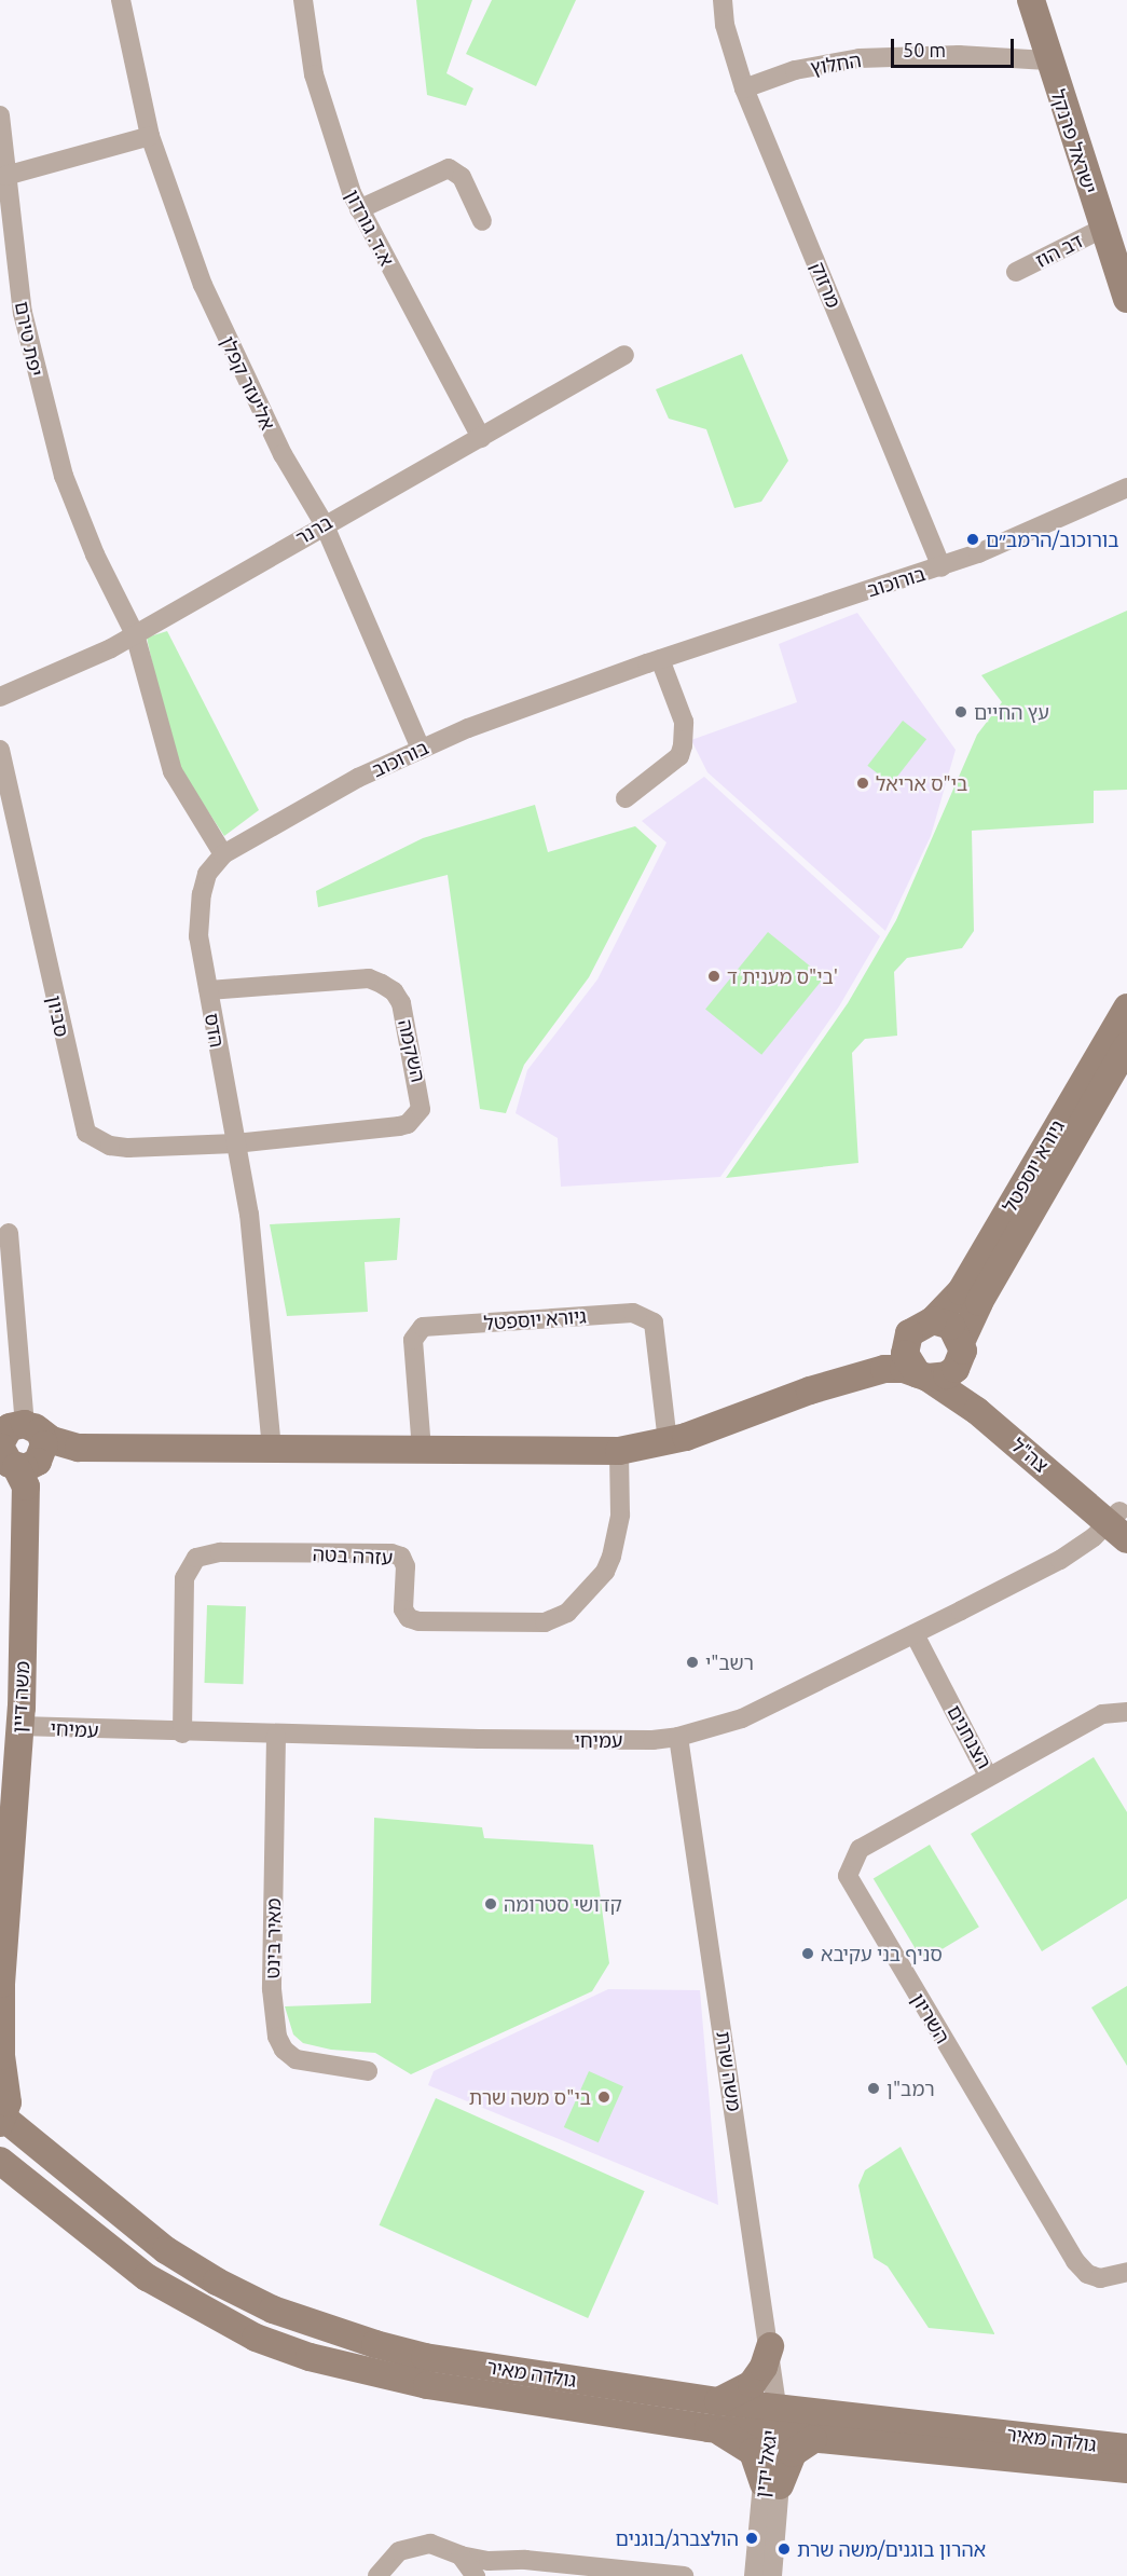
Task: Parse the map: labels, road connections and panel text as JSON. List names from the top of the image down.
{
  "streets": {
    "street": [
      "החלוץ",
      "ישראל פרנקל",
      "א.ד. גורדון",
      "דב הוז",
      "מרזוק",
      "יפת טירם",
      "אליעזר קפלן",
      "ברנר",
      "בורוכוב",
      "סביון",
      "הדס",
      "השקמה",
      "גיורא יוספטל",
      "צה\"ל",
      "עזרה בטה",
      "משה דיין",
      "עמיחי",
      "הצנחנים",
      "מאיר בינט",
      "השריון",
      "משה שרת",
      "גולדה מאיר",
      "יגאל ידין"
    ]
  },
  "crossings": [
    ["החלוץ", "ישראל פרנקל"],
    ["החלוץ", "מרזוק"],
    ["ישראל פרנקל", "דב הוז"],
    ["א.ד. גורדון", "ברנר"],
    ["מרזוק", "בורוכוב"],
    ["יפת טירם", "ברנר"],
    ["אליעזר קפלן", "ברנר"],
    ["אליעזר קפלן", "בורוכוב"],
    ["בורוכוב", "הדס"],
    ["סביון", "הדס"],
    ["סביון", "השקמה"],
    ["הדס", "השקמה"],
    ["הדס", "גיורא יוספטל"],
    ["גיורא יוספטל", "צה\"ל"],
    ["גיורא יוספטל", "עזרה בטה"],
    ["גיורא יוספטל", "משה דיין"],
    ["צה\"ל", "עמיחי"],
    ["עזרה בטה", "עמיחי"],
    ["משה דיין", "עמיחי"],
    ["משה דיין", "גולדה מאיר"],
    ["עמיחי", "הצנחנים"],
    ["עמיחי", "מאיר בינט"],
    ["עמיחי", "משה שרת"],
    ["הצנחנים", "השריון"],
    ["משה שרת", "גולדה מאיר"],
    ["משה שרת", "יגאל ידין"],
    ["גולדה מאיר", "יגאל ידין"]
  ],
  "places": [
    "בורוכוב/הרמב״ם",
    "עץ החיים",
    "בי\"ס אריאל",
    "בי\"ס מענית ד'",
    "רשב\"י",
    "קדושי סטרומה",
    "סניף בני עקיבא",
    "רמב\"ן",
    "בי\"ס משה שרת",
    "הולצברג/בוגנים",
    "אהרון בוגנים/משה שרת"
  ],
  "scale_bar": "50 m"
}
